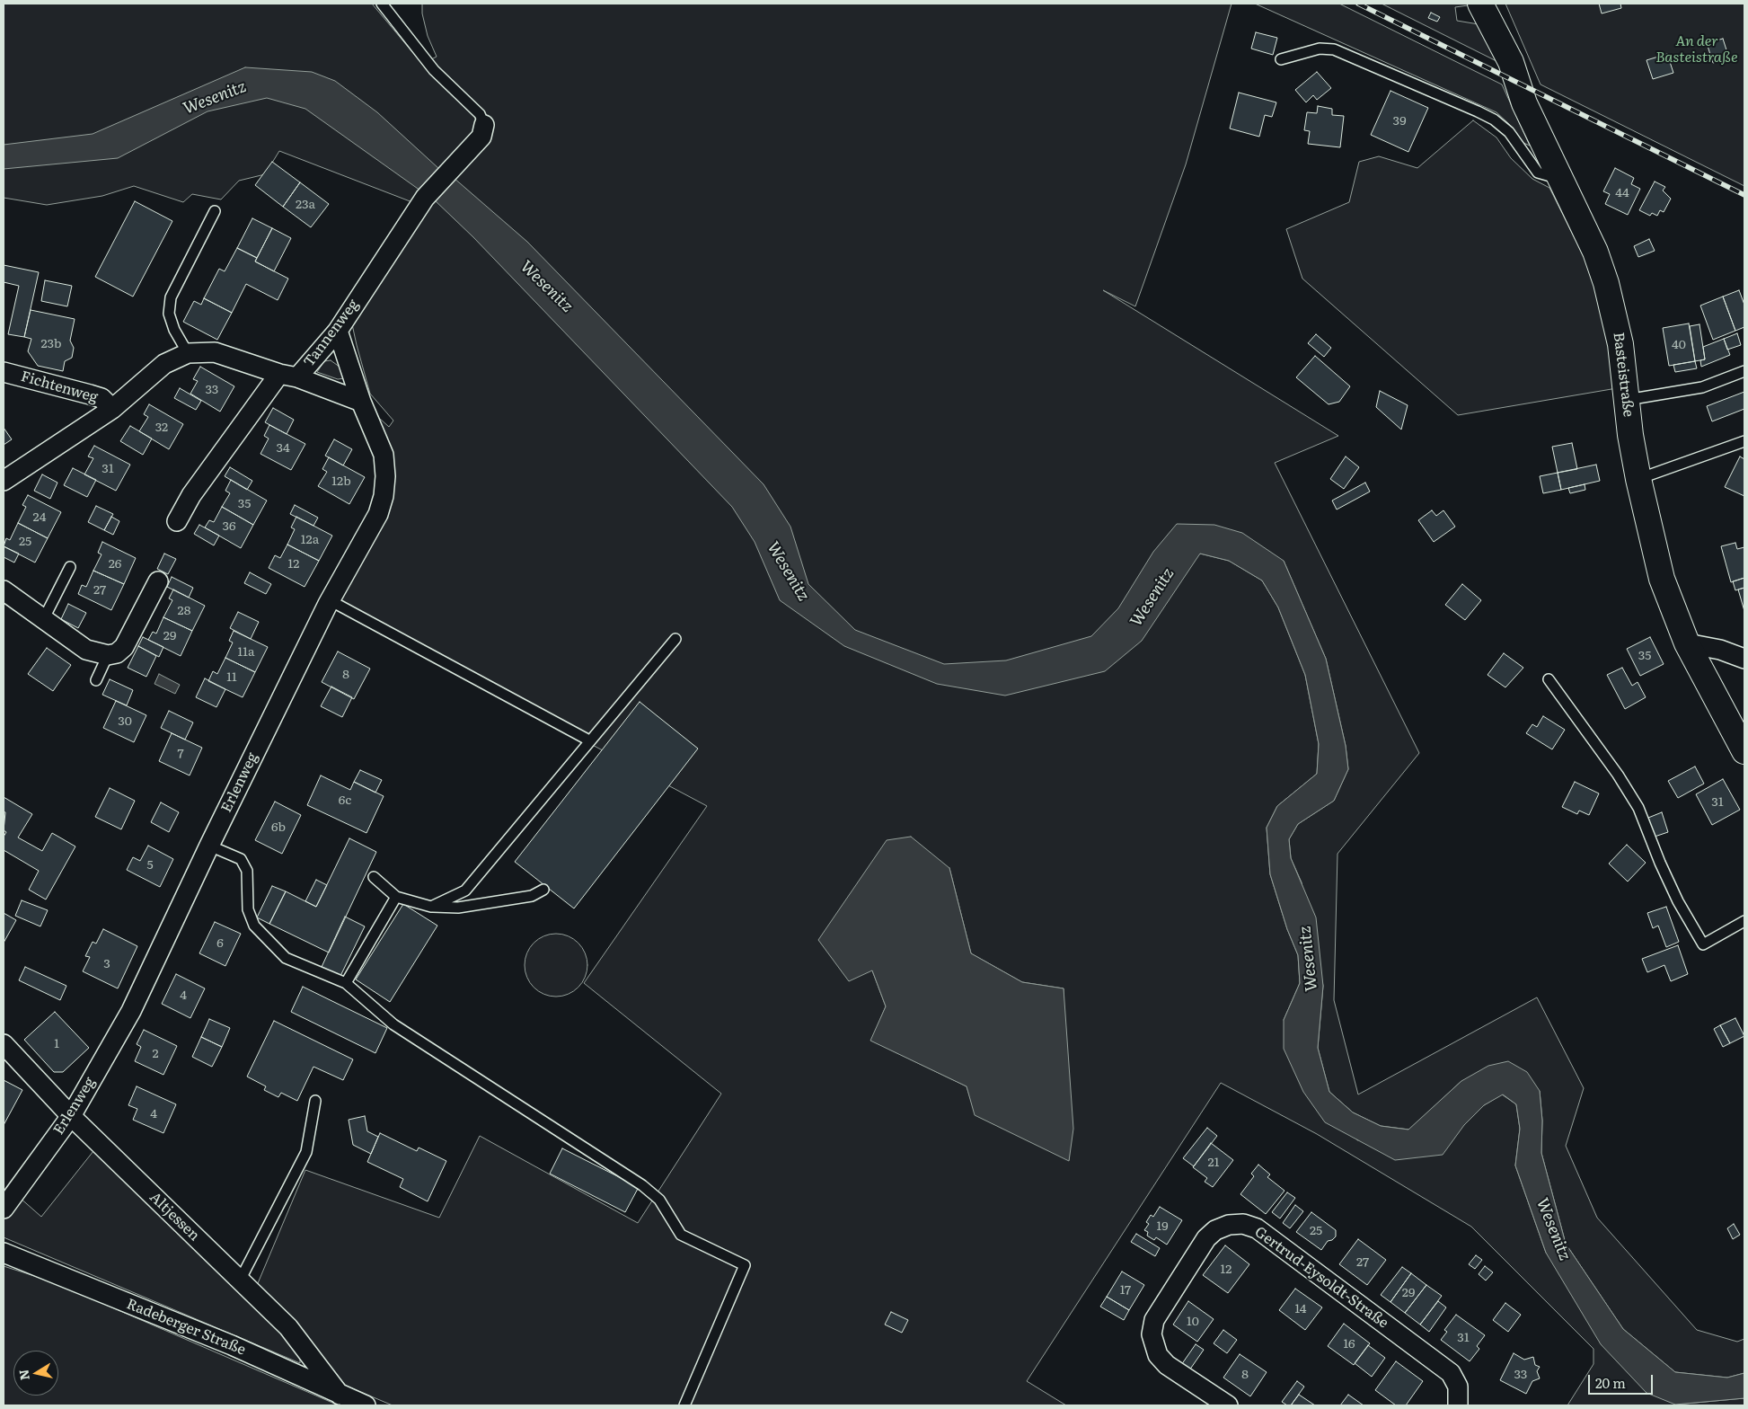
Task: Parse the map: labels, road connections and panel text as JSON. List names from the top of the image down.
{
  "streets": {
    "main road": ["Basteistraße"],
    "street": [
      "Tannenweg",
      "Fichtenweg",
      "Erlenweg",
      "Altjessen",
      "Gertrud-Eysoldt-Straße",
      "Radeberger Straße"
    ]
  },
  "crossings": [
    ["Tannenweg", "Erlenweg"],
    ["Erlenweg", "Altjessen"],
    ["Altjessen", "Radeberger Straße"]
  ],
  "water": ["Wesenitz"],
  "parks": ["An der Basteistraße"],
  "house_numbers": [
    "39",
    "44",
    "23a",
    "23b",
    "40",
    "33",
    "32",
    "34",
    "31",
    "12b",
    "35",
    "24",
    "36",
    "12a",
    "25",
    "26",
    "12",
    "27",
    "28",
    "29",
    "11a",
    "35",
    "8",
    "11",
    "30",
    "7",
    "6c",
    "31",
    "6b",
    "5",
    "6",
    "3",
    "4",
    "1",
    "2",
    "4",
    "21",
    "19",
    "25",
    "27",
    "12",
    "17",
    "29",
    "14",
    "10",
    "31",
    "16",
    "8",
    "33"
  ],
  "scale_bar": "20 m",
  "north": "left"
}
